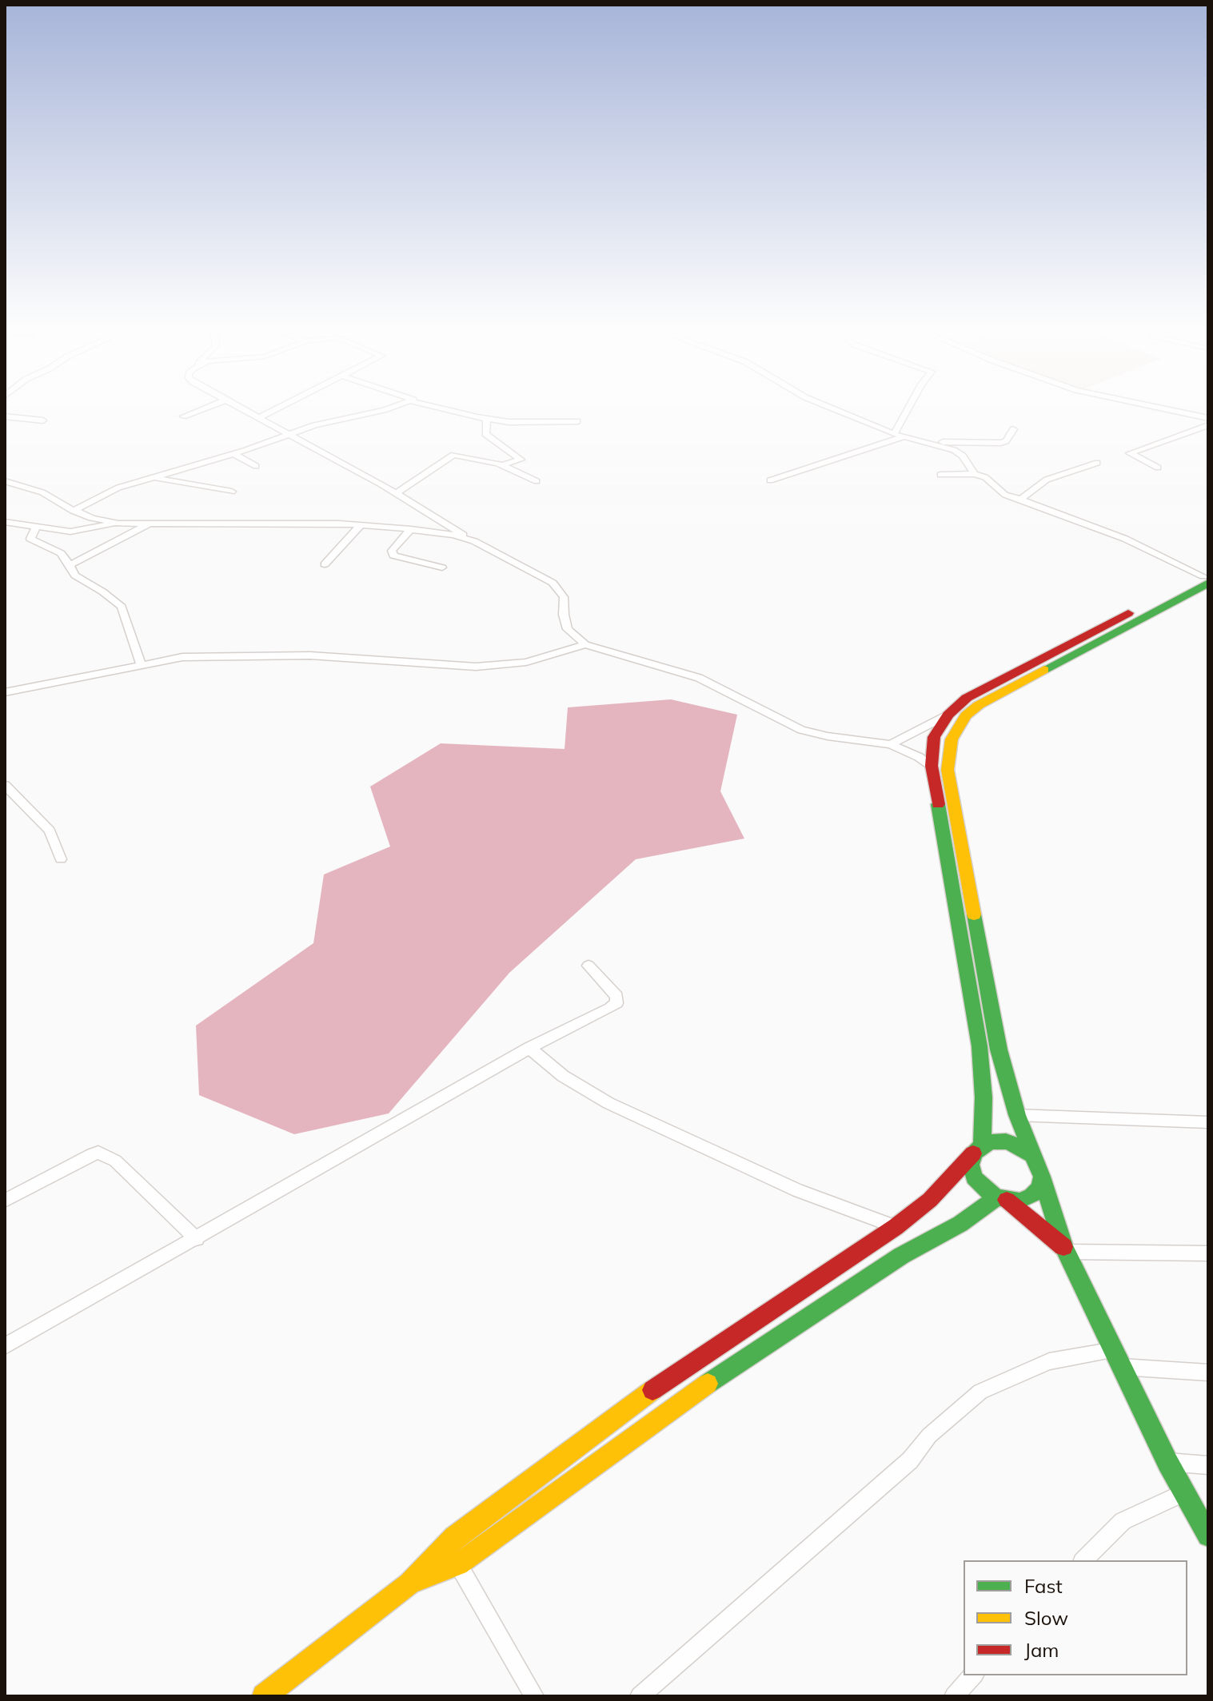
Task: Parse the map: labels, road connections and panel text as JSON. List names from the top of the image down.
{
  "legend": ["Fast", "Slow", "Jam"]
}
